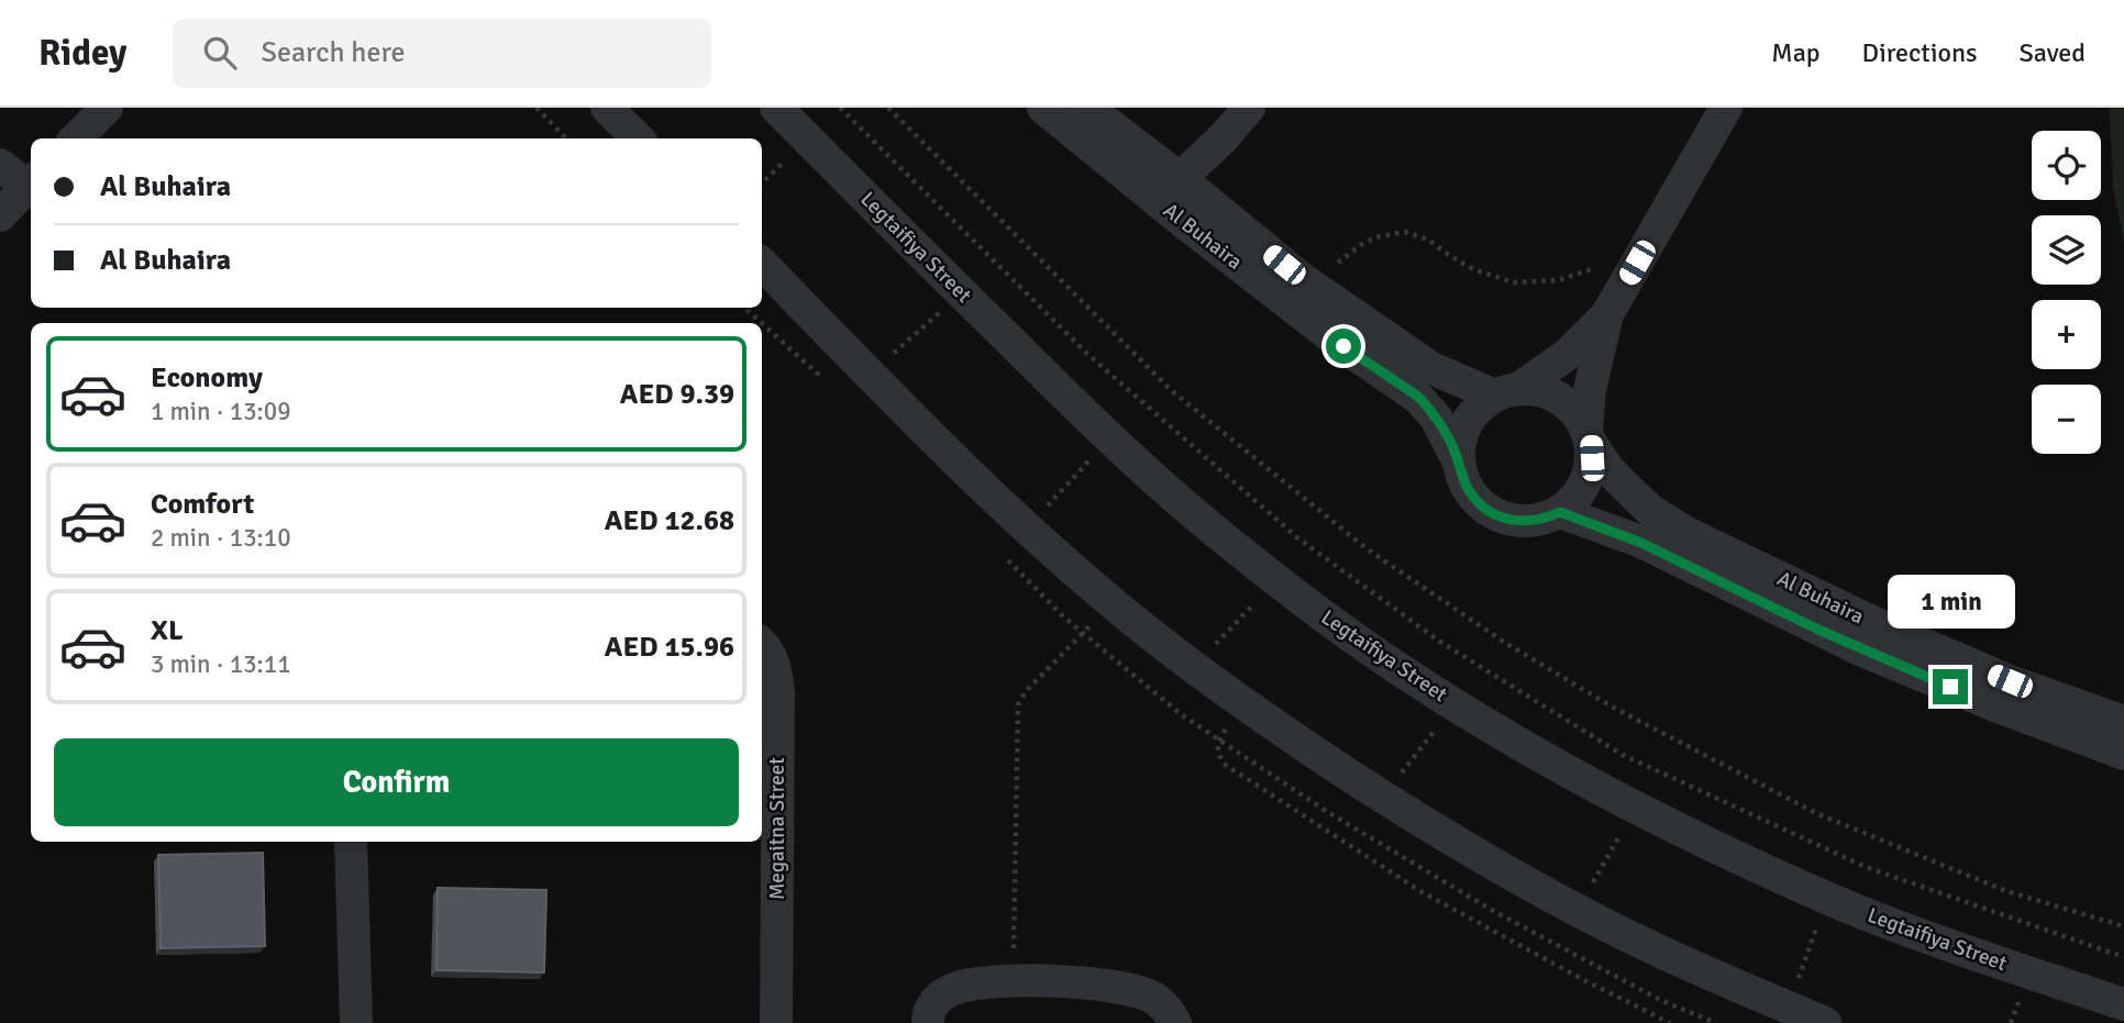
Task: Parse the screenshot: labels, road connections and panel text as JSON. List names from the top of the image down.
{
  "streets": {
    "street": ["Al Buhaira", "Legtaifiya Street", "Megaitna Street"]
  },
  "page": {
    "header": "Ridey",
    "search": "Search here",
    "nav": ["Map", "Directions", "Saved"],
    "map_buttons": ["+", "−"],
    "banner": ["Al Buhaira", "Al Buhaira"],
    "list": [
      {
        "name": "Economy",
        "note": "1 min · 13:09",
        "value": "AED 9.39"
      },
      {
        "name": "Comfort",
        "note": "2 min · 13:10",
        "value": "AED 12.68"
      },
      {
        "name": "XL",
        "note": "3 min · 13:11",
        "value": "AED 15.96"
      }
    ],
    "bubble": "1 min",
    "buttons": "Confirm"
  }
}
